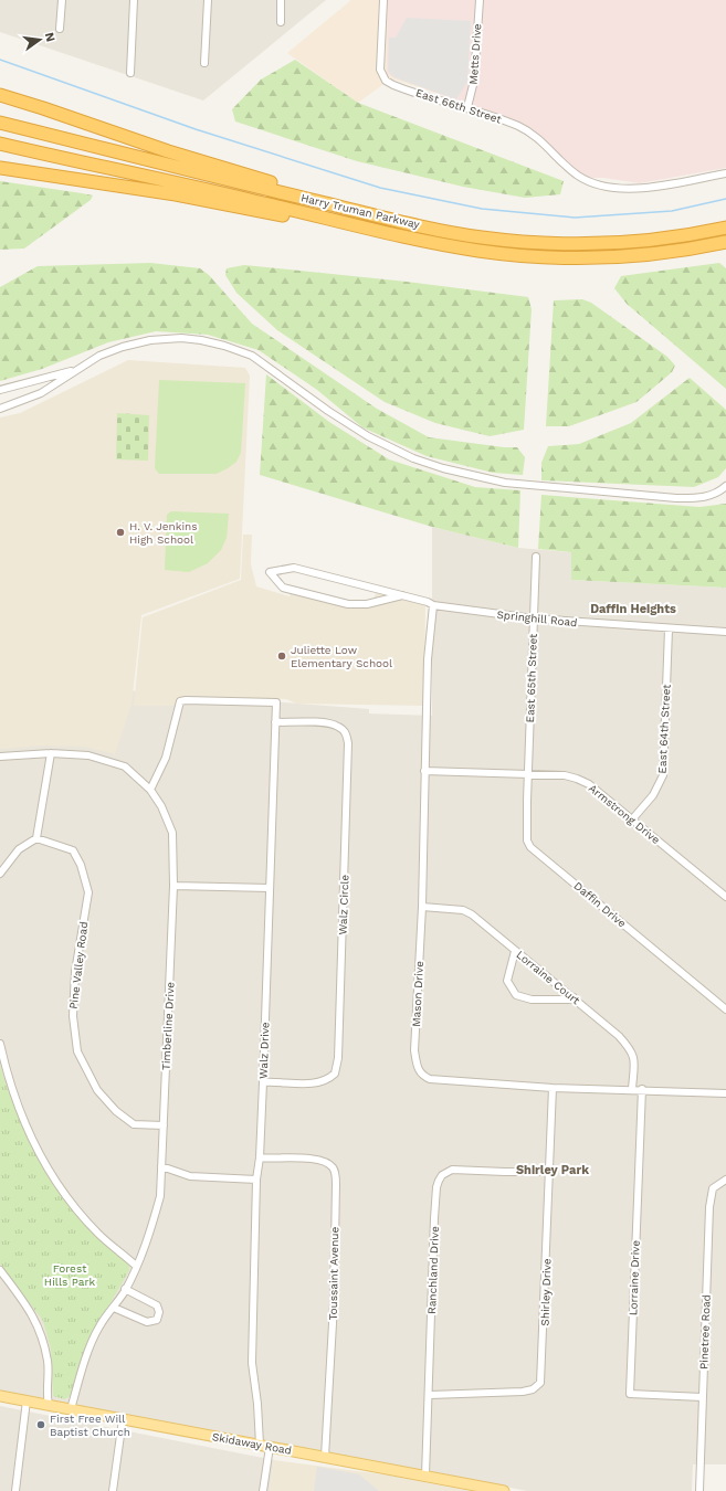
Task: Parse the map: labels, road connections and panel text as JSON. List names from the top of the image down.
{
  "streets": {
    "highway": ["Harry Truman Parkway"],
    "main road": ["Skidaway Road"],
    "street": [
      "Metts Drive",
      "East 66th Street",
      "Springhill Road",
      "East 65th Street",
      "East 64th Street",
      "Armstrong Drive",
      "Walz Circle",
      "Daffin Drive",
      "Pine Valley Road",
      "Lorraine Court",
      "Mason Drive",
      "Timberline Drive",
      "Walz Drive",
      "Ranchland Drive",
      "Toussaint Avenue",
      "Lorraine Drive",
      "Shirley Drive",
      "Pinetree Road"
    ]
  },
  "crossings": [
    ["Metts Drive", "East 66th Street"],
    ["Springhill Road", "East 65th Street"],
    ["Springhill Road", "East 64th Street"],
    ["Springhill Road", "Mason Drive"],
    ["East 65th Street", "Armstrong Drive"],
    ["East 65th Street", "Daffin Drive"],
    ["East 64th Street", "Armstrong Drive"],
    ["Armstrong Drive", "Daffin Drive"],
    ["Armstrong Drive", "Mason Drive"],
    ["Walz Circle", "Walz Drive"],
    ["Pine Valley Road", "Timberline Drive"],
    ["Lorraine Court", "Mason Drive"],
    ["Mason Drive", "Lorraine Drive"],
    ["Mason Drive", "Shirley Drive"],
    ["Timberline Drive", "Walz Drive"],
    ["Timberline Drive", "Skidaway Road"],
    ["Walz Drive", "Toussaint Avenue"],
    ["Walz Drive", "Skidaway Road"],
    ["Ranchland Drive", "Shirley Drive"],
    ["Ranchland Drive", "Skidaway Road"],
    ["Toussaint Avenue", "Skidaway Road"],
    ["Lorraine Drive", "Pinetree Road"]
  ],
  "districts": ["Daffin Heights", "Shirley Park"],
  "parks": ["Forest Hills Park"],
  "places": ["H. V. Jenkins High School", "Juliette Low Elementary School", "First Free Will Baptist Church"],
  "north": "right"
}
